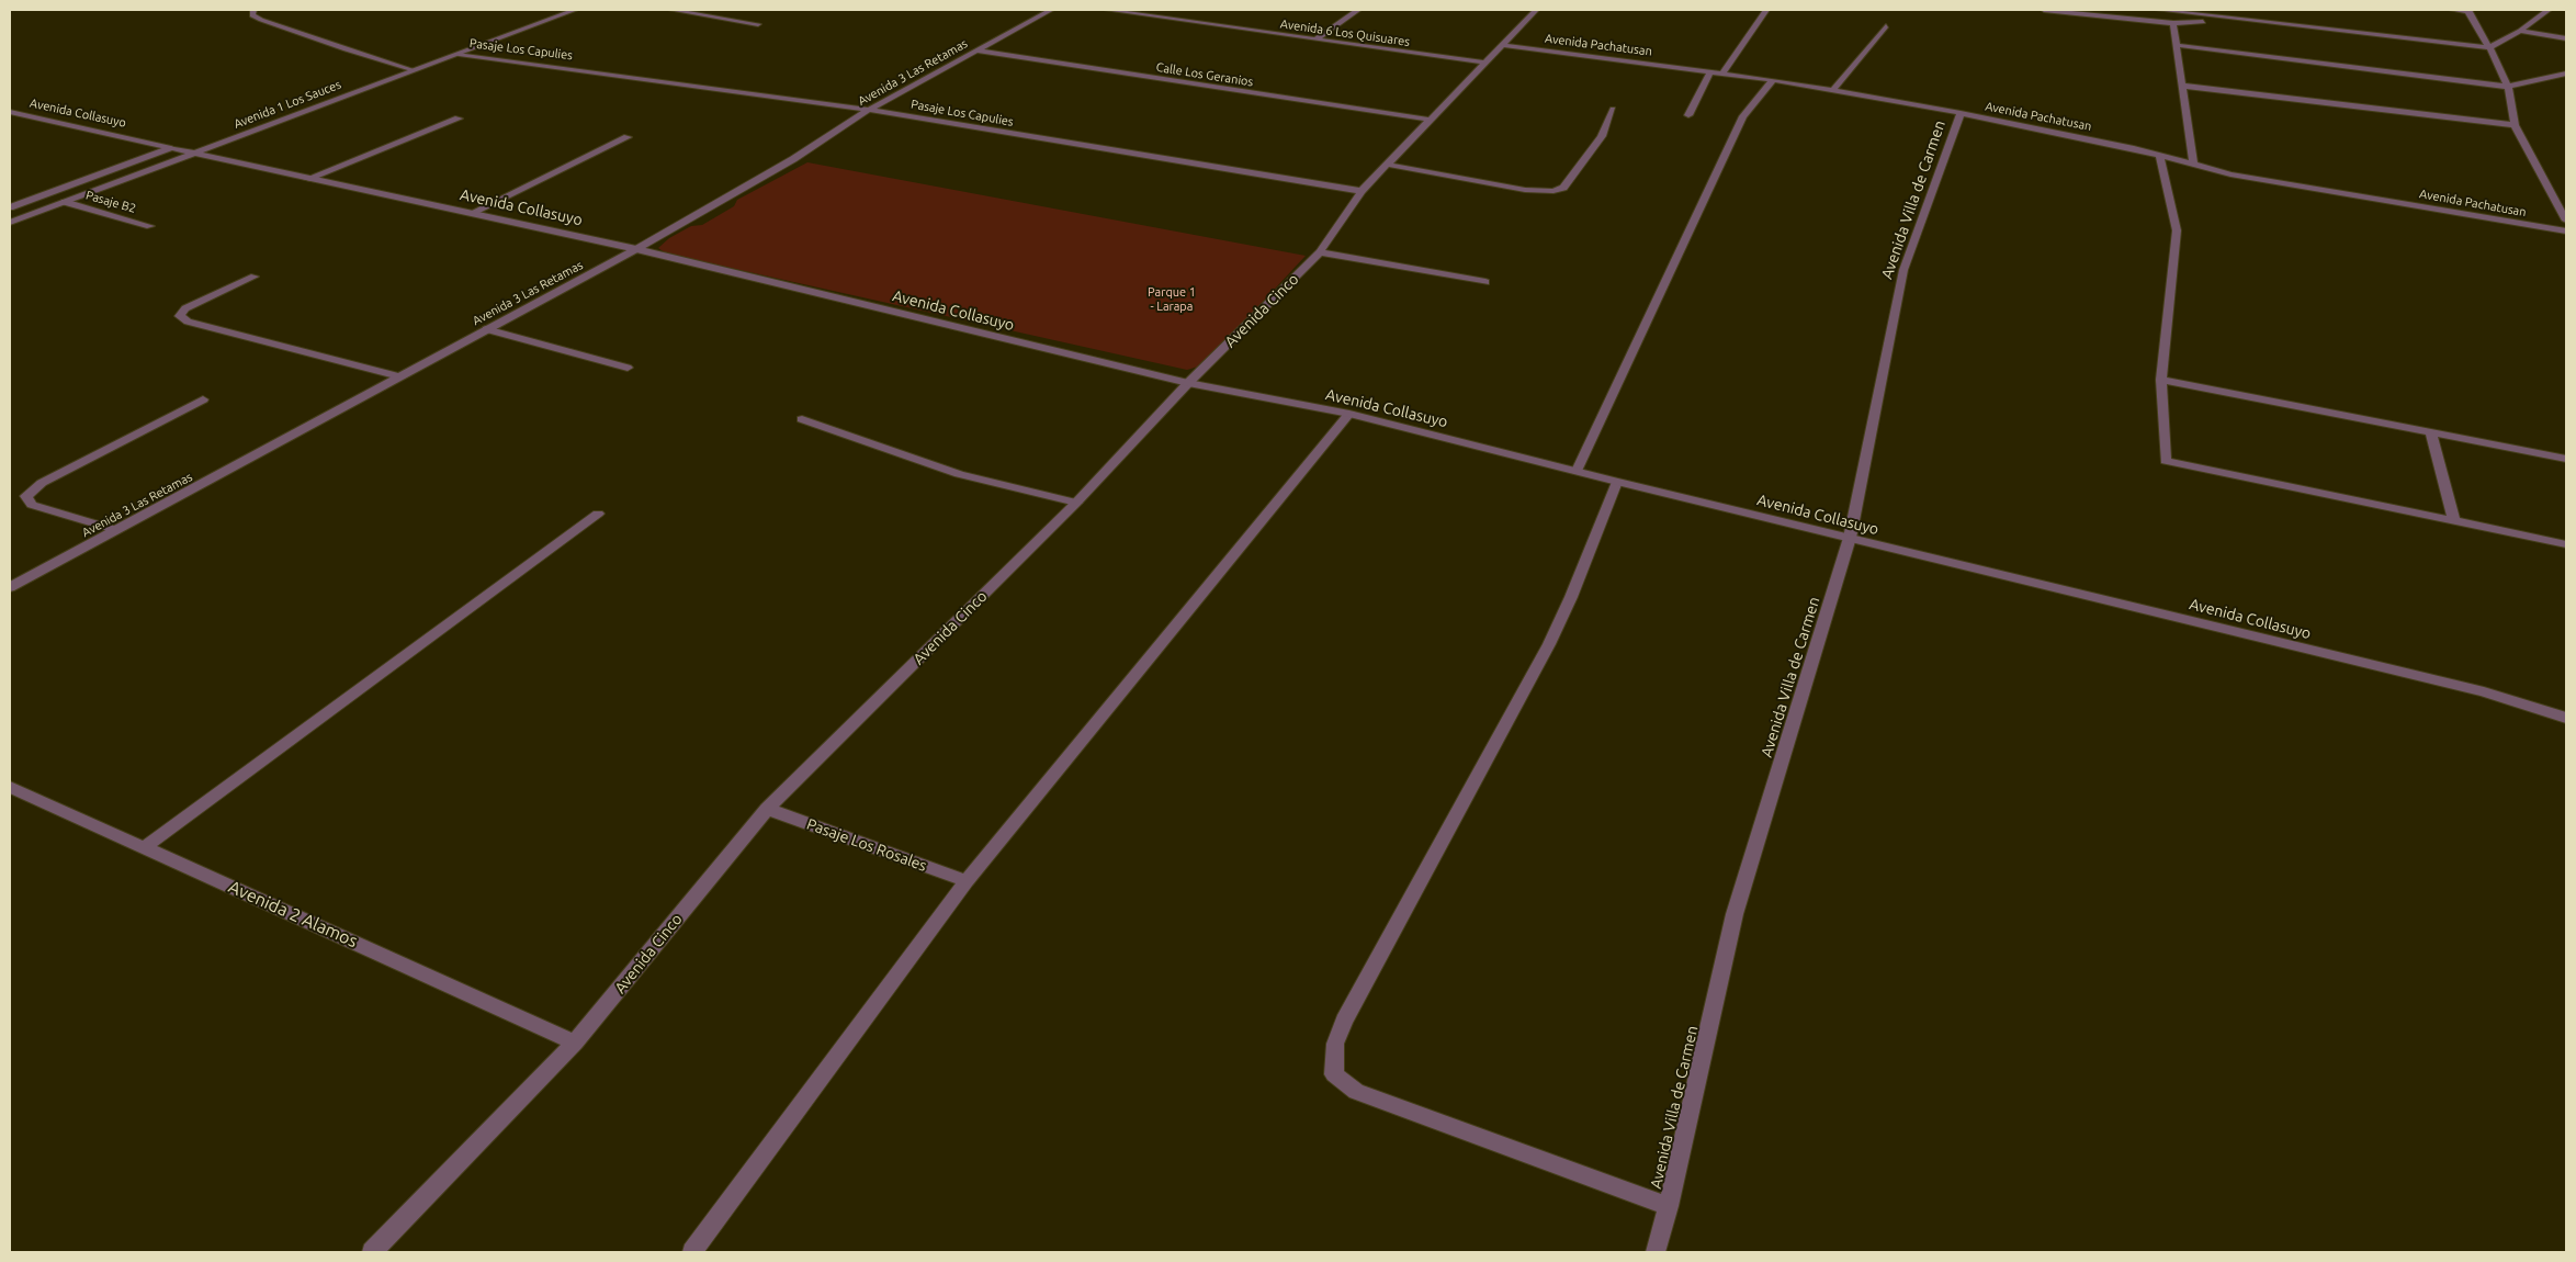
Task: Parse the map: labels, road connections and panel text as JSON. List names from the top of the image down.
{
  "streets": {
    "street": [
      "Avenida 6 Los Quisuares",
      "Avenida Pachatusan",
      "Pasaje Los Capulies",
      "Avenida 3 Las Retamas",
      "Calle Los Geranios",
      "Avenida 1 Los Sauces",
      "Avenida Collasuyo",
      "Avenida Villa de Carmen",
      "Pasaje B2",
      "Avenida Cinco",
      "Pasaje Los Rosales",
      "Avenida 2 Alamos"
    ]
  },
  "crossings": [
    ["Avenida 6 Los Quisuares", "Avenida Cinco"],
    ["Avenida Pachatusan", "Avenida Villa de Carmen"],
    ["Avenida Pachatusan", "Avenida Cinco"],
    ["Pasaje Los Capulies", "Avenida 3 Las Retamas"],
    ["Pasaje Los Capulies", "Avenida 1 Los Sauces"],
    ["Pasaje Los Capulies", "Avenida Cinco"],
    ["Avenida 3 Las Retamas", "Calle Los Geranios"],
    ["Avenida 3 Las Retamas", "Avenida Collasuyo"],
    ["Calle Los Geranios", "Avenida Cinco"],
    ["Avenida 1 Los Sauces", "Avenida Collasuyo"],
    ["Avenida 1 Los Sauces", "Pasaje B2"],
    ["Avenida Collasuyo", "Avenida Villa de Carmen"],
    ["Avenida Collasuyo", "Avenida Cinco"],
    ["Avenida Cinco", "Pasaje Los Rosales"],
    ["Avenida Cinco", "Avenida 2 Alamos"]
  ],
  "parks": ["Parque 1 - Larapa"]
}
